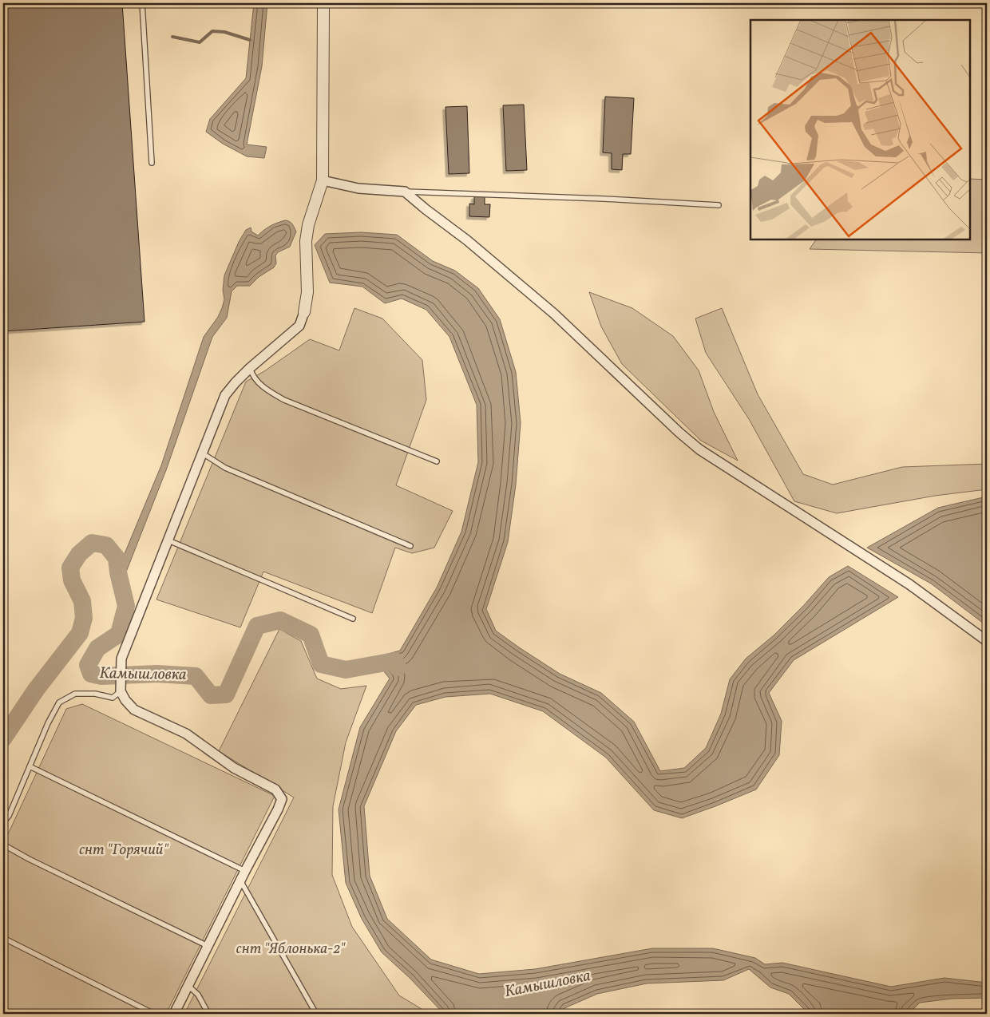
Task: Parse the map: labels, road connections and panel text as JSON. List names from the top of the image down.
{
  "water": ["Камышловка"],
  "parks": ["снт \"Горячий\"", "снт \"Яблонька-2\""]
}
